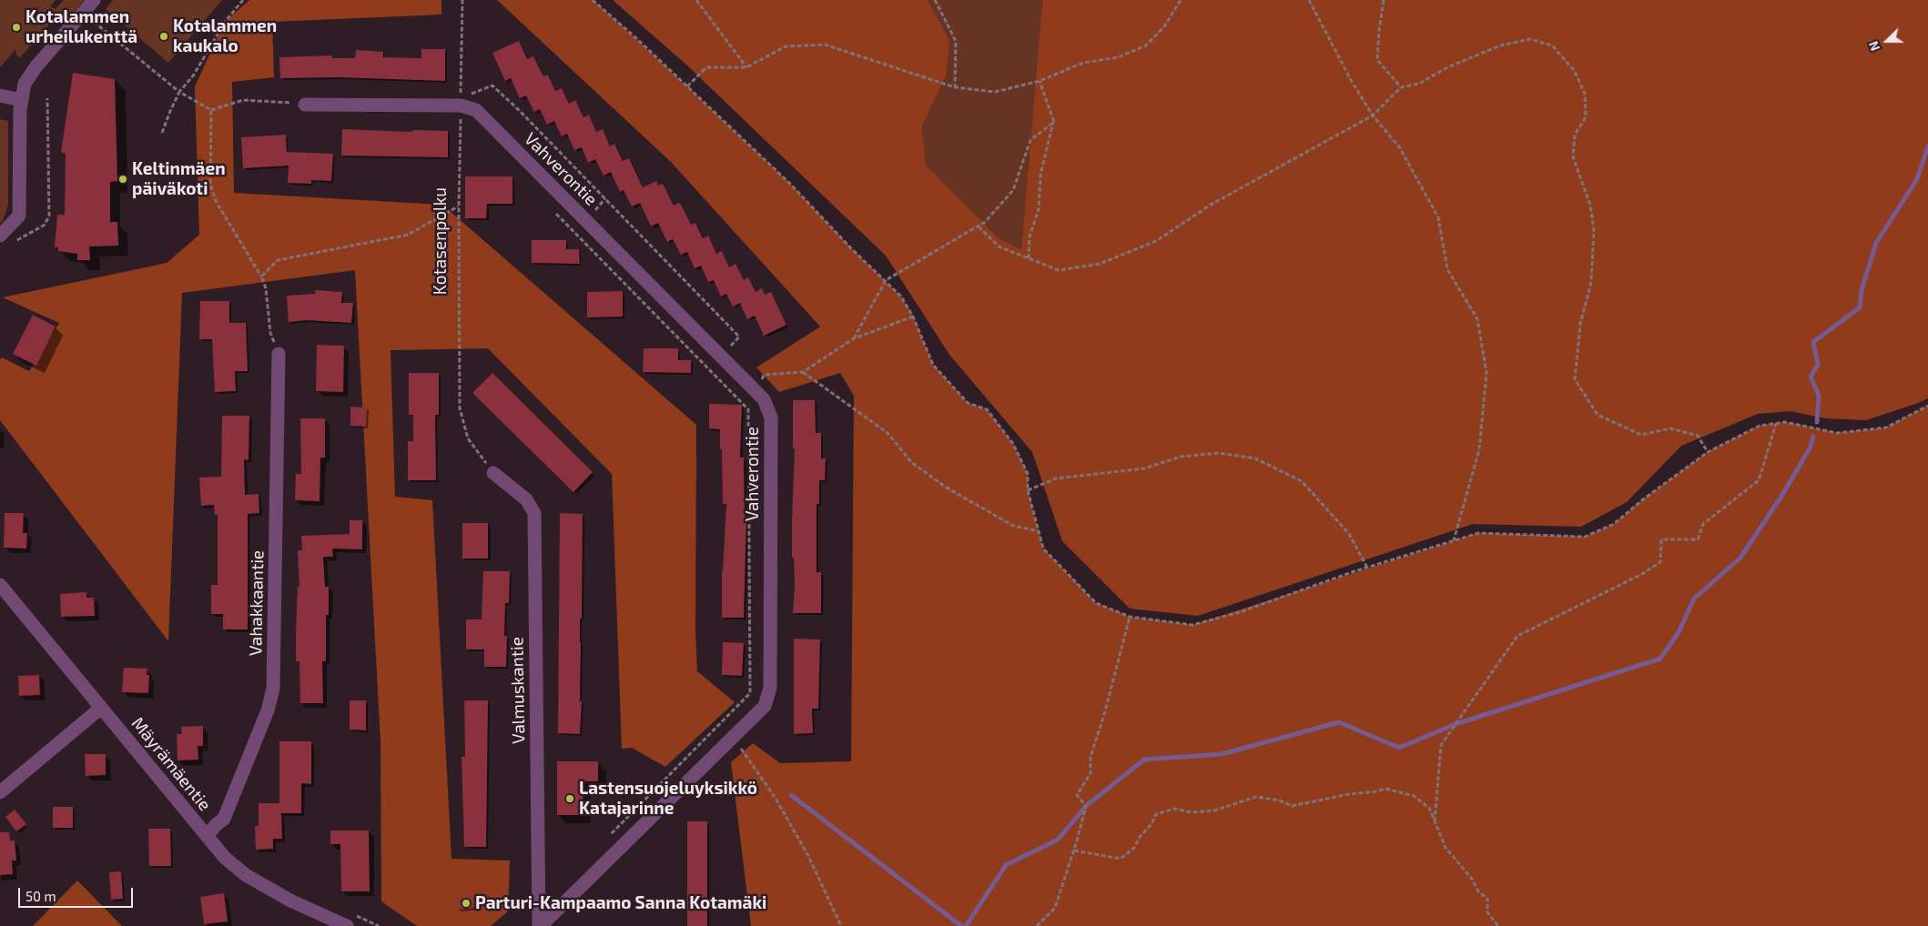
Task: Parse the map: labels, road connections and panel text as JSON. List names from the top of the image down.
{
  "streets": {
    "street": [
      "Vahverontie",
      "Vahakkaantie",
      "Valmuskantie",
      "Mäyrämäentie"
    ],
    "path": ["Kotasenpolku"]
  },
  "crossings": [
    ["Vahverontie", "Kotasenpolku"],
    ["Vahverontie", "Valmuskantie"],
    ["Kotasenpolku", "Valmuskantie"],
    ["Vahakkaantie", "Mäyrämäentie"]
  ],
  "places": [
    "Kotalammen urheilukenttä",
    "Kotalammen kaukalo",
    "Keltinmäen päiväkoti",
    "Lastensuojeluyksikkö Katajarinne",
    "Parturi-Kampaamo Sanna Kotamäki"
  ],
  "scale_bar": "50 m",
  "north": "left"
}
